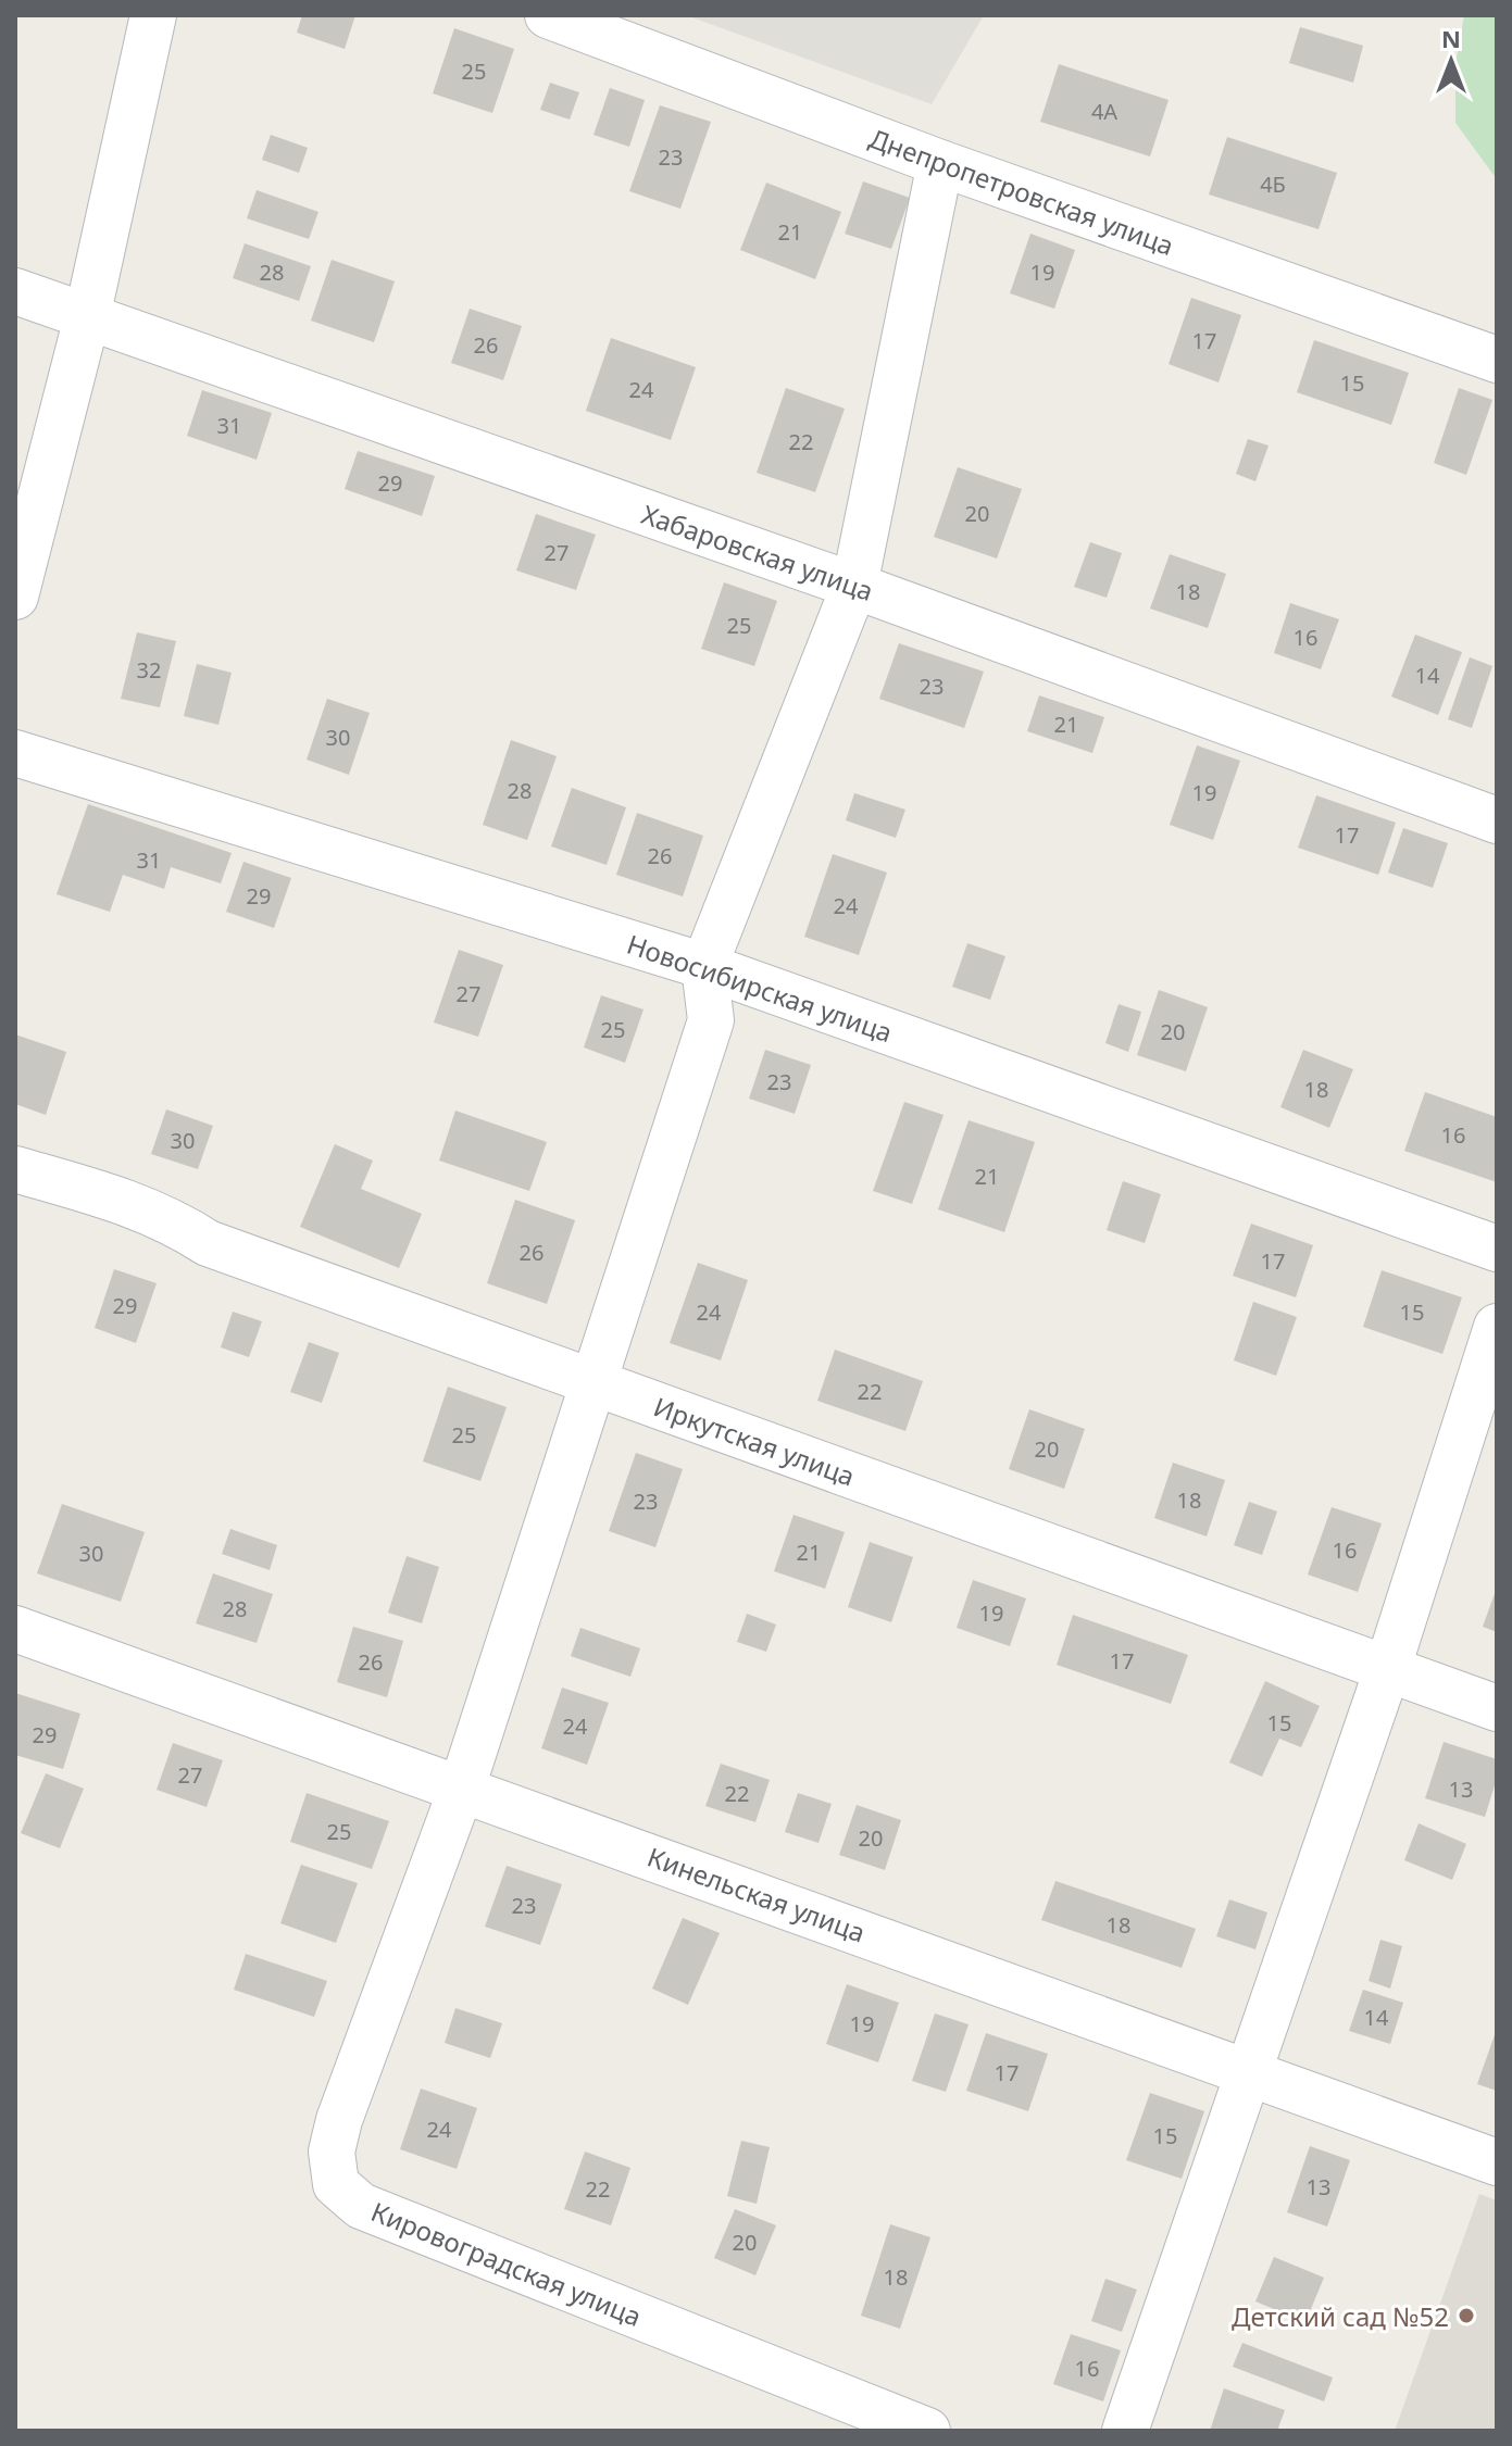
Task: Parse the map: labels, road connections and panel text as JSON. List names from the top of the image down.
{
  "streets": {
    "street": [
      "Днепропетровская улица",
      "Хабаровская улица",
      "Новосибирская улица",
      "Иркутская улица",
      "Кинельская улица",
      "Кировоградская улица"
    ]
  },
  "crossings": [
    ["Кинельская улица", "Кировоградская улица"]
  ],
  "places": ["Детский сад №52"],
  "house_numbers": [
    "25",
    "4А",
    "23",
    "4Б",
    "21",
    "28",
    "19",
    "17",
    "26",
    "15",
    "24",
    "31",
    "22",
    "29",
    "20",
    "27",
    "18",
    "25",
    "16",
    "32",
    "14",
    "23",
    "21",
    "30",
    "28",
    "19",
    "17",
    "26",
    "31",
    "29",
    "24",
    "27",
    "25",
    "20",
    "23",
    "18",
    "16",
    "30",
    "21",
    "26",
    "17",
    "29",
    "24",
    "15",
    "22",
    "25",
    "20",
    "18",
    "23",
    "16",
    "21",
    "30",
    "28",
    "19",
    "17",
    "26",
    "15",
    "24",
    "29",
    "27",
    "13",
    "22",
    "25",
    "20",
    "23",
    "18",
    "14",
    "19",
    "17",
    "24",
    "15",
    "13",
    "22",
    "20",
    "18",
    "16"
  ],
  "north": "top"
}
